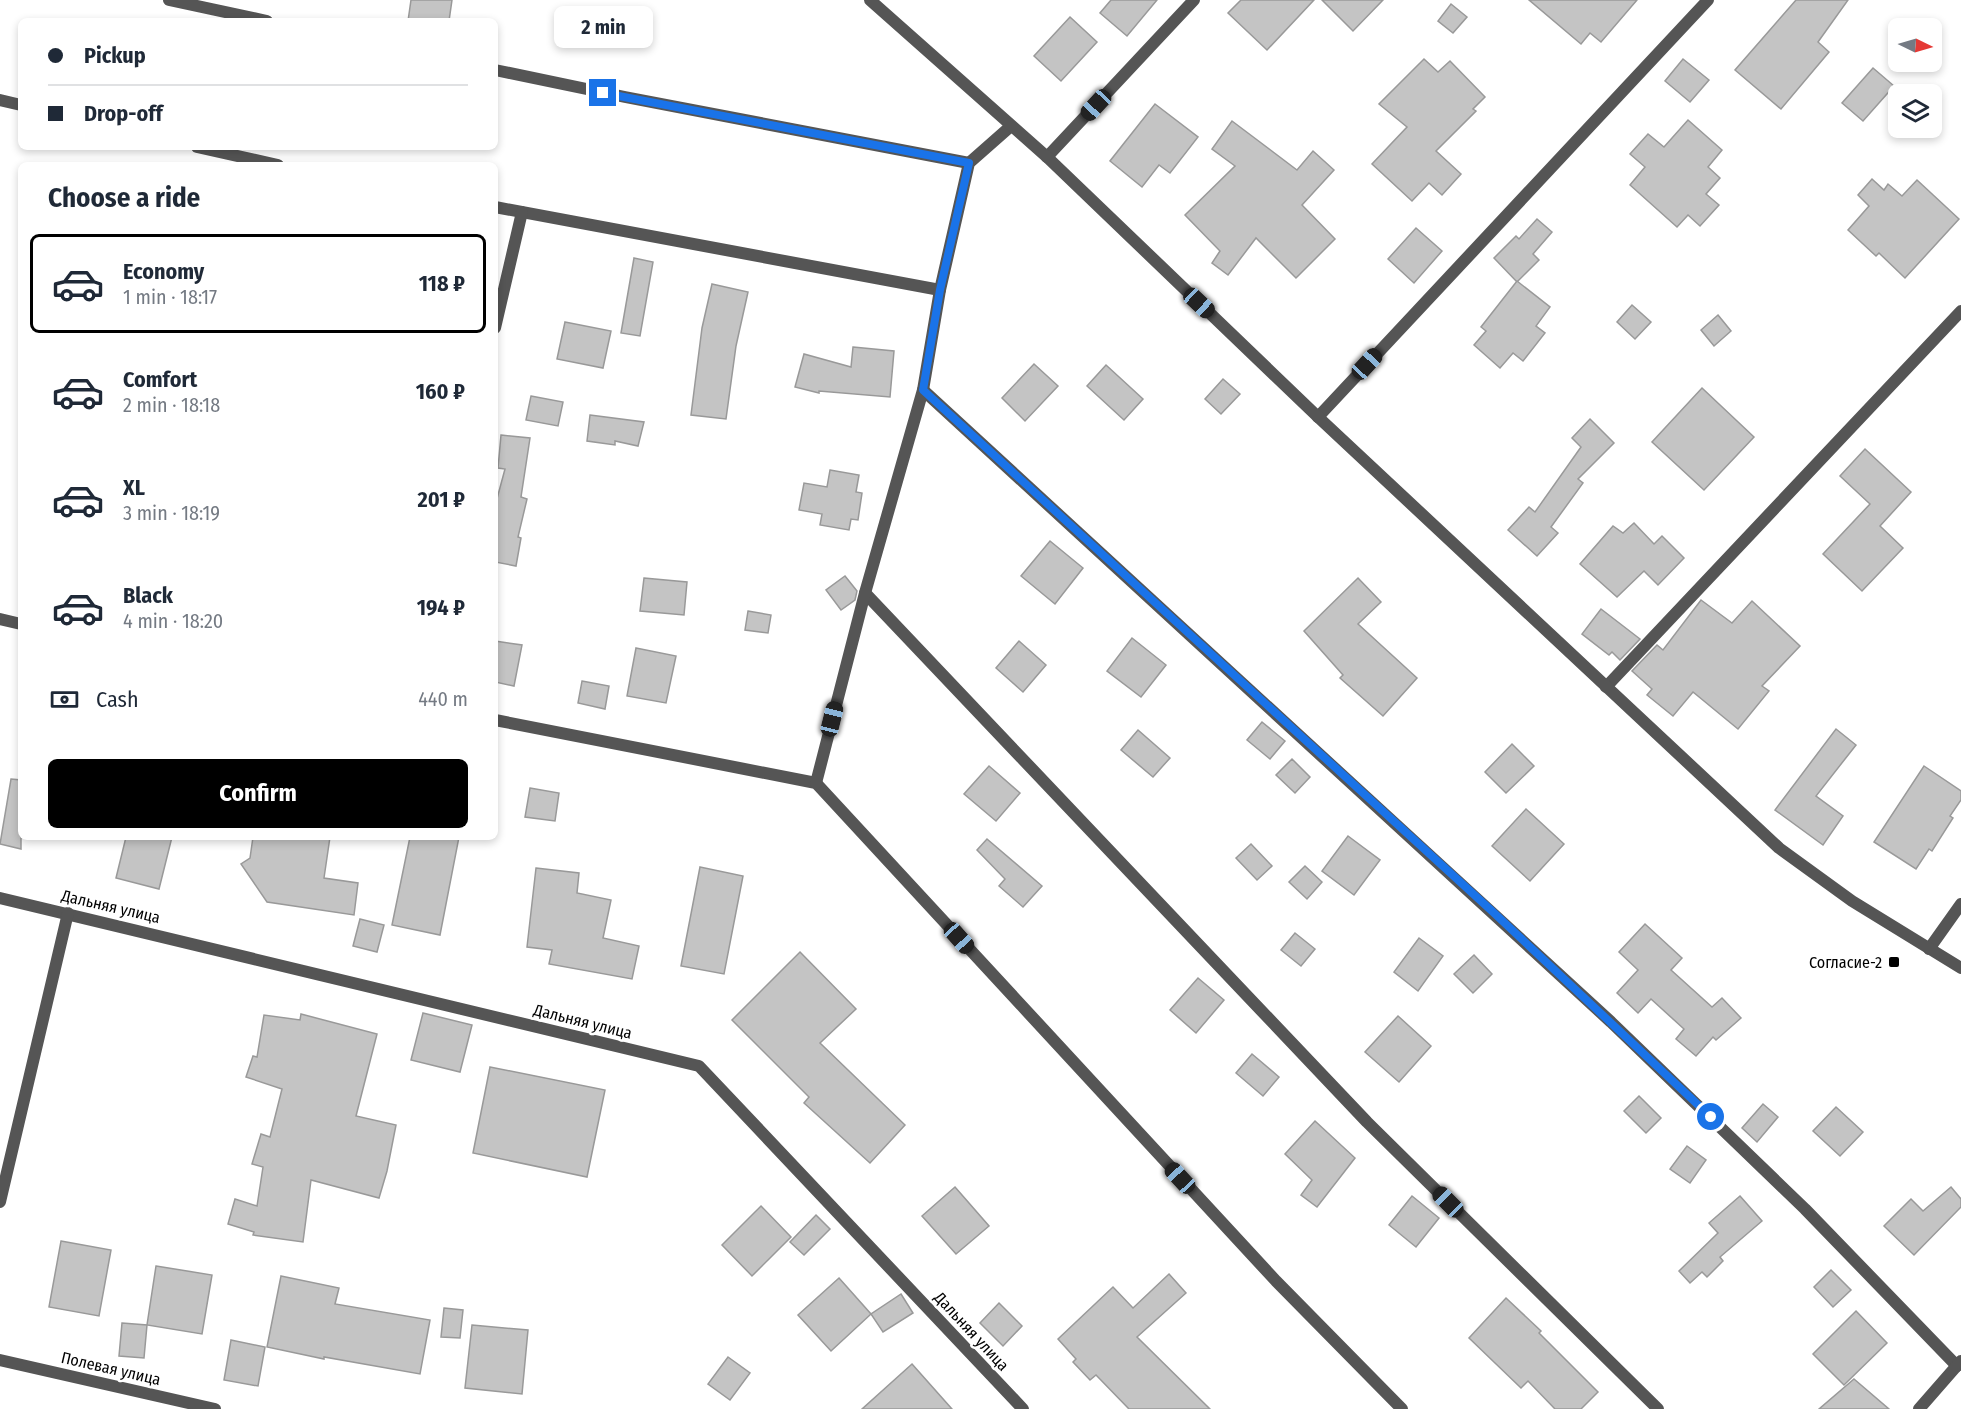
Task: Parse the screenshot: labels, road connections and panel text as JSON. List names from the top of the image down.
{
  "streets": {
    "street": ["Дальняя улица", "Полевая улица"]
  },
  "places": {
    "transit": ["Согласие-2"]
  },
  "north": "right",
  "page": {
    "bubble": "2 min",
    "banner": ["Pickup", "Drop-off"],
    "heading": "Choose a ride",
    "list": [
      {
        "name": "Economy",
        "note": "1 min · 18:17",
        "value": "118 ₽"
      },
      {
        "name": "Comfort",
        "note": "2 min · 18:18",
        "value": "160 ₽"
      },
      {
        "name": "XL",
        "note": "3 min · 18:19",
        "value": "201 ₽"
      },
      {
        "name": "Black",
        "note": "4 min · 18:20",
        "value": "194 ₽"
      }
    ],
    "pay": ["Cash", "440 m"],
    "buttons": "Confirm"
  }
}
